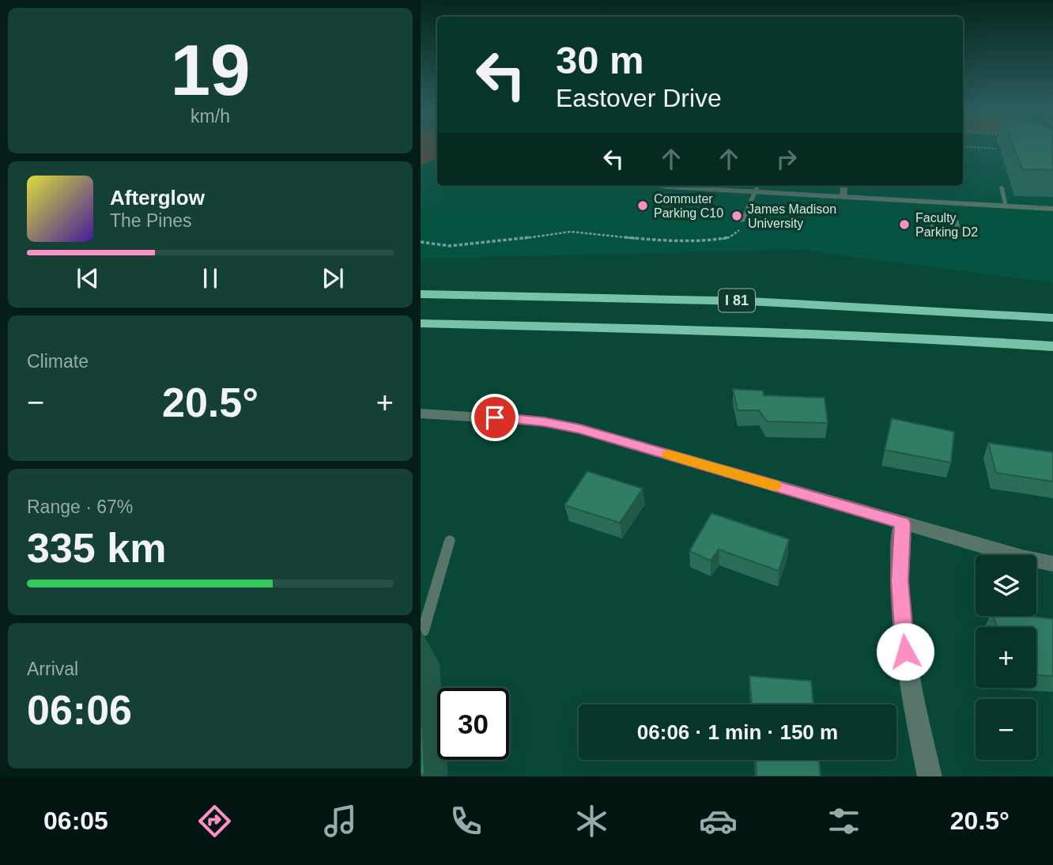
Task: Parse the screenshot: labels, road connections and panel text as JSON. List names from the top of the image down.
{
  "streets": {
    "highway": ["I 81"]
  },
  "places": ["Commuter Parking C10", "James Madison University", "Faculty Parking D2"],
  "page": {
    "tile": [
      ["19", "km/h"],
      "Climate",
      ["Range · 67%", "335 km"],
      ["Arrival", "06:06"]
    ],
    "turn": ["30 m", "Eastover Drive"],
    "song": ["Afterglow", "The Pines"],
    "heat": ["−", "20.5°", "+"],
    "map_buttons": ["+", "−"],
    "limit": "30",
    "trip": "06:06 · 1 min · 150 m",
    "tabs": ["06:05", "20.5°"]
  }
}
